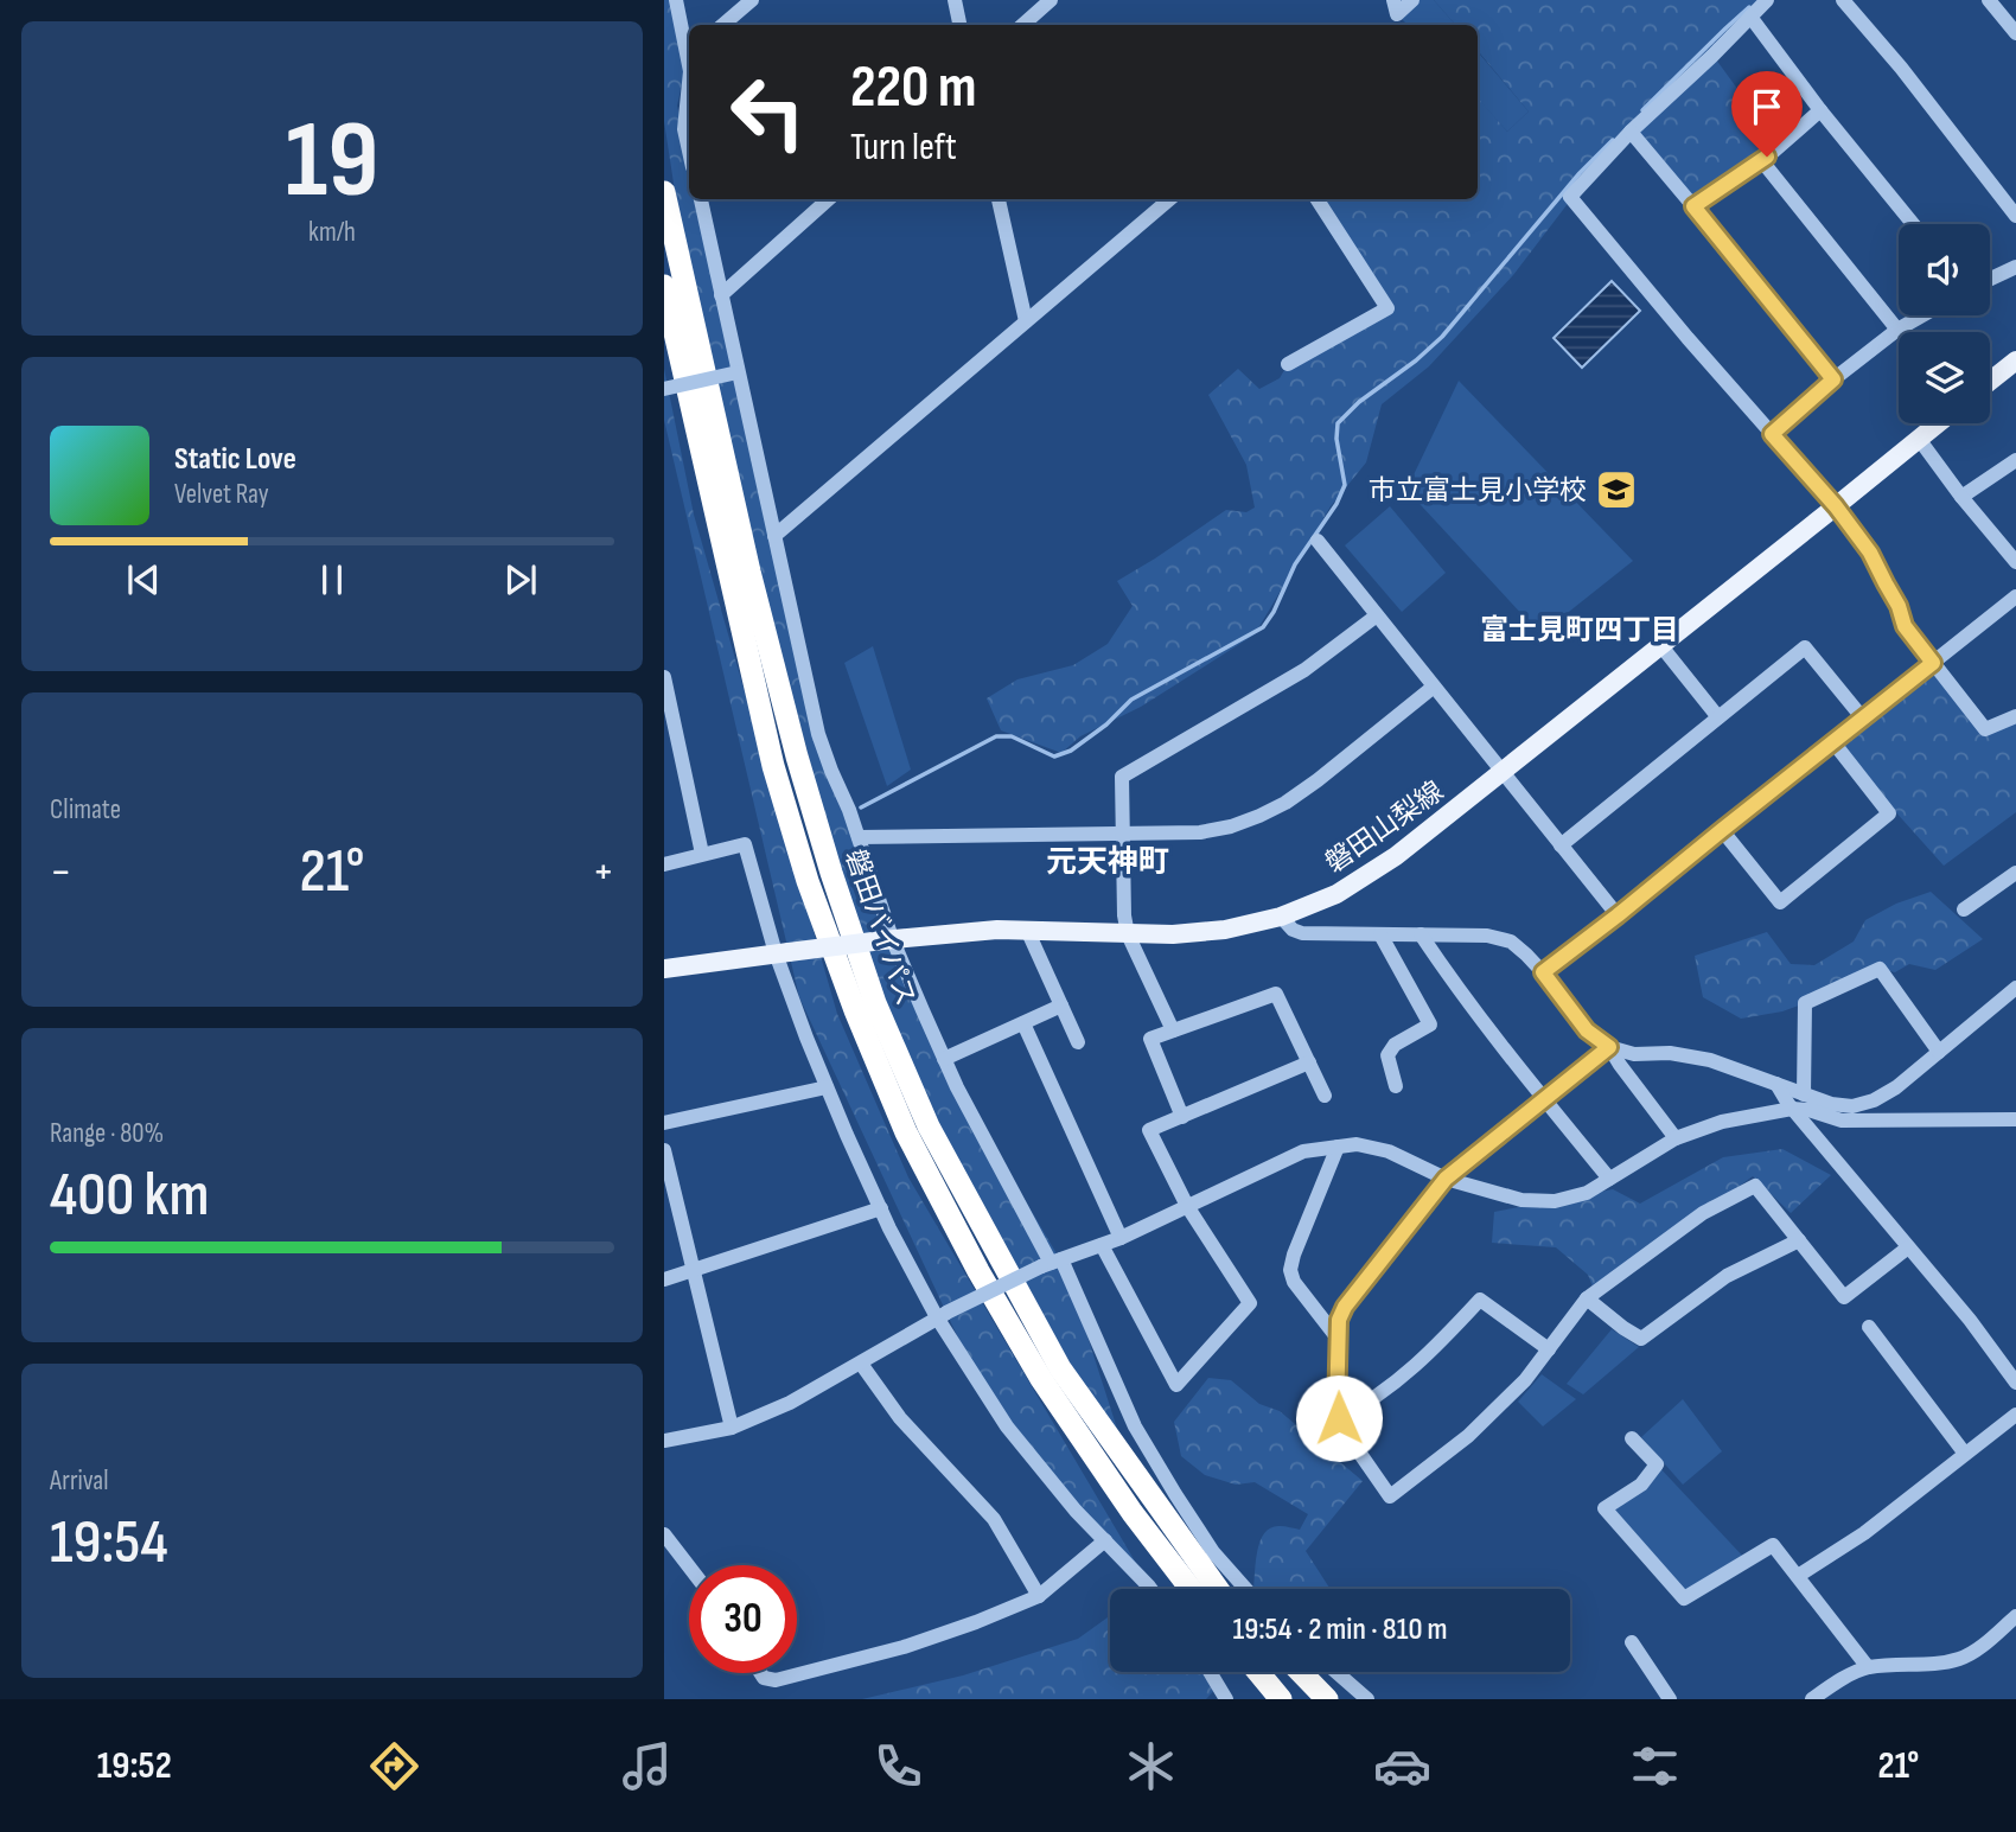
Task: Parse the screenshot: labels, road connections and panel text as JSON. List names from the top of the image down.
{
  "streets": {
    "highway": ["磐田バイパス"],
    "main road": ["磐田山梨線"]
  },
  "districts": ["富士見町四丁目", "元天神町"],
  "places": {
    "school or university": ["市立富士見小学校"]
  },
  "page": {
    "tile": [
      ["19", "km/h"],
      "Climate",
      ["Range · 80%", "400 km"],
      ["Arrival", "19:54"]
    ],
    "turn": ["220 m", "Turn left"],
    "song": ["Static Love", "Velvet Ray"],
    "heat": ["−", "21°", "+"],
    "limit": "30",
    "trip": "19:54 · 2 min · 810 m",
    "tabs": ["19:52", "21°"]
  }
}
